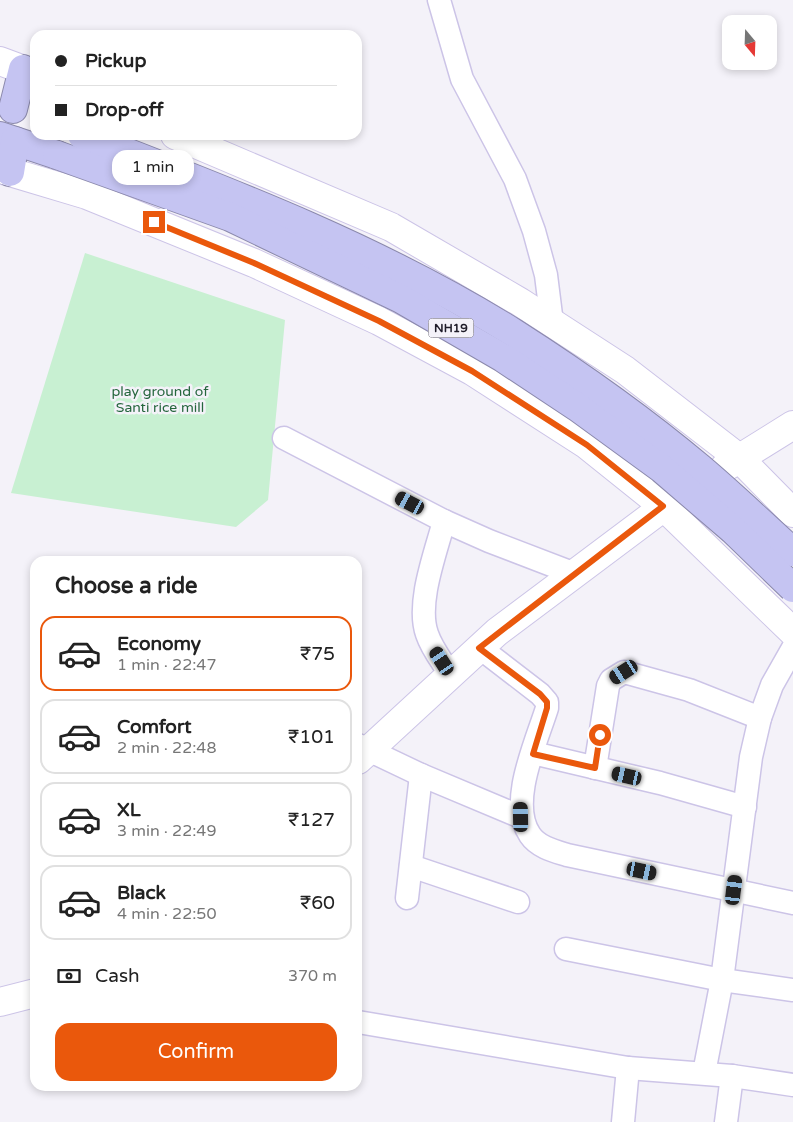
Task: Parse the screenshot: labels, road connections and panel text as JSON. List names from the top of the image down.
{
  "streets": {
    "highway": ["NH19"]
  },
  "parks": ["play ground of Santi rice mill"],
  "north": "bottom",
  "page": {
    "banner": ["Pickup", "Drop-off"],
    "bubble": "1 min",
    "heading": "Choose a ride",
    "list": [
      {
        "name": "Economy",
        "note": "1 min · 22:47",
        "value": "₹75"
      },
      {
        "name": "Comfort",
        "note": "2 min · 22:48",
        "value": "₹101"
      },
      {
        "name": "XL",
        "note": "3 min · 22:49",
        "value": "₹127"
      },
      {
        "name": "Black",
        "note": "4 min · 22:50",
        "value": "₹60"
      }
    ],
    "pay": ["Cash", "370 m"],
    "buttons": "Confirm"
  }
}
